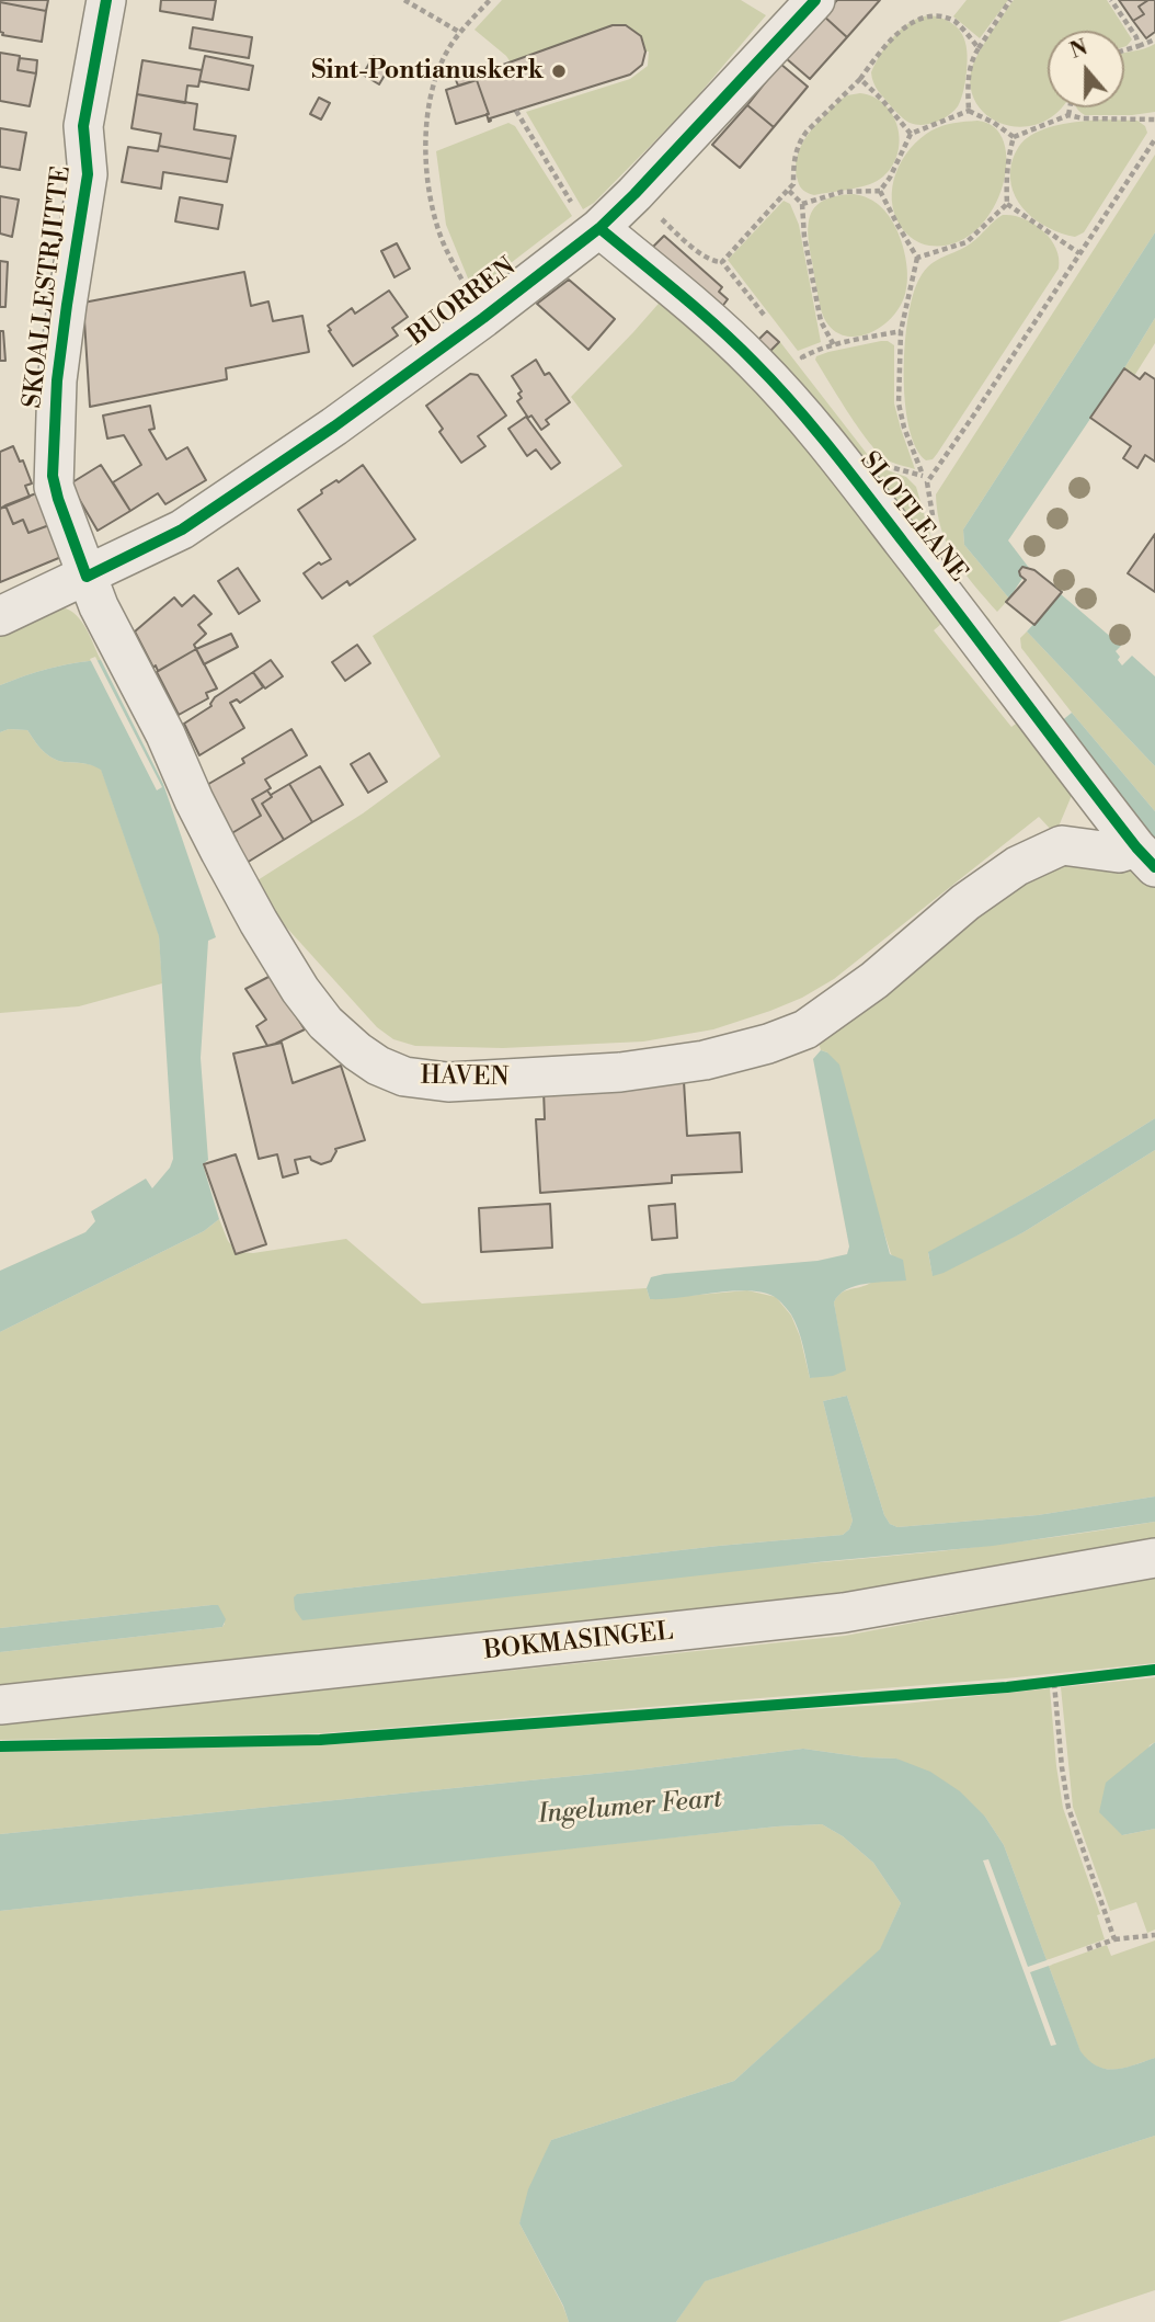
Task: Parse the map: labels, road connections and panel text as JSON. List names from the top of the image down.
{
  "streets": {
    "street": [
      "SKOALLESTRJITTE",
      "BUORREN",
      "SLOTLEANE",
      "HAVEN",
      "BOKMASINGEL"
    ]
  },
  "crossings": [
    ["SKOALLESTRJITTE", "BUORREN"],
    ["SKOALLESTRJITTE", "HAVEN"],
    ["BUORREN", "SLOTLEANE"],
    ["BUORREN", "HAVEN"]
  ],
  "water": ["Ingelumer Feart"],
  "places": ["Sint-Pontianuskerk"],
  "north": "top"
}
